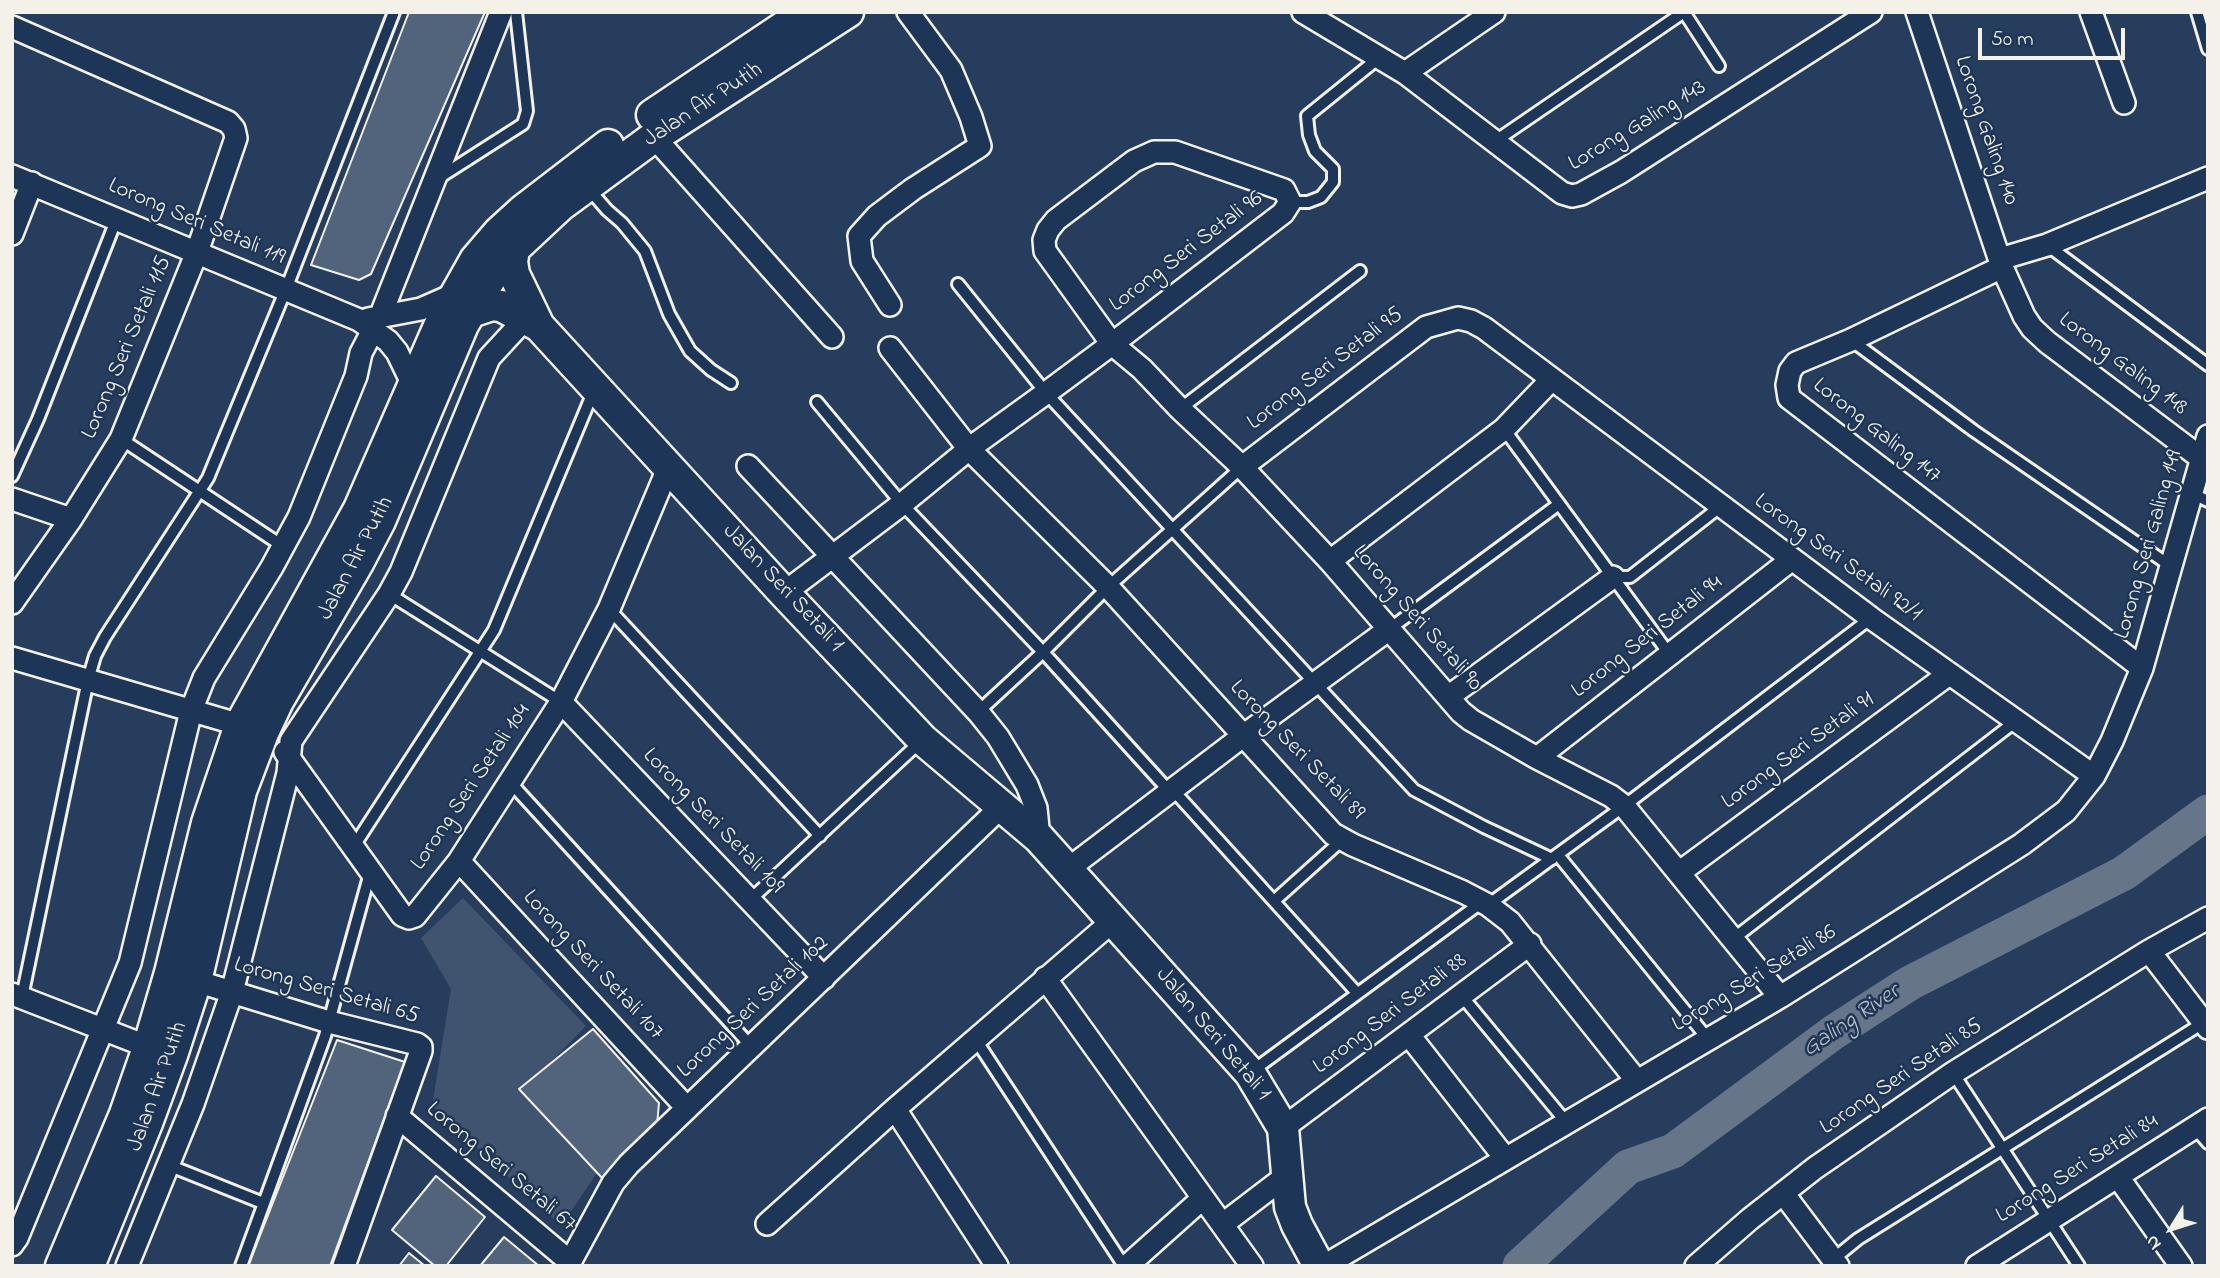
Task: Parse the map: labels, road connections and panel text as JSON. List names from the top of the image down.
{
  "streets": {
    "street": [
      "Jalan Air Putih",
      "Lorong Galing 143",
      "Lorong Galing 140",
      "Lorong Seri Setali 119",
      "Lorong Seri Setali 96",
      "Lorong Seri Setali 115",
      "Lorong Galing 148",
      "Lorong Seri Setali 95",
      "Lorong Galing 147",
      "Lorong Seri Galing 149",
      "Lorong Seri Setali 92/1",
      "Jalan Seri Setali 1",
      "Lorong Seri Setali 90",
      "Lorong Seri Setali 94",
      "Lorong Seri Setali 89",
      "Lorong Seri Setali 91",
      "Lorong Seri Setali 104",
      "Lorong Seri Setali 109",
      "Lorong Seri Setali 107",
      "Lorong Seri Setali 86",
      "Lorong Seri Setali 65",
      "Lorong Seri Setali 102",
      "Lorong Seri Setali 88",
      "Lorong Seri Setali 85",
      "Lorong Seri Setali 67",
      "Lorong Seri Setali 84"
    ]
  },
  "crossings": [
    ["Jalan Air Putih", "Lorong Seri Setali 119"],
    ["Jalan Air Putih", "Jalan Seri Setali 1"],
    ["Jalan Air Putih", "Lorong Seri Setali 104"],
    ["Jalan Air Putih", "Lorong Seri Setali 65"],
    ["Lorong Galing 140", "Lorong Galing 148"],
    ["Lorong Galing 140", "Lorong Galing 147"],
    ["Lorong Seri Setali 119", "Lorong Seri Setali 115"],
    ["Lorong Seri Setali 96", "Jalan Seri Setali 1"],
    ["Lorong Seri Setali 96", "Lorong Seri Setali 90"],
    ["Lorong Seri Setali 96", "Lorong Seri Setali 89"],
    ["Lorong Galing 148", "Lorong Galing 147"],
    ["Lorong Galing 148", "Lorong Seri Galing 149"],
    ["Lorong Seri Setali 95", "Lorong Seri Setali 92/1"],
    ["Lorong Seri Setali 95", "Lorong Seri Setali 90"],
    ["Lorong Galing 147", "Lorong Seri Galing 149"],
    ["Lorong Galing 147", "Lorong Seri Setali 86"],
    ["Lorong Seri Galing 149", "Lorong Seri Setali 86"],
    ["Lorong Seri Setali 92/1", "Lorong Seri Setali 94"],
    ["Lorong Seri Setali 92/1", "Lorong Seri Setali 91"],
    ["Lorong Seri Setali 92/1", "Lorong Seri Setali 86"],
    ["Jalan Seri Setali 1", "Lorong Seri Setali 104"],
    ["Jalan Seri Setali 1", "Lorong Seri Setali 86"],
    ["Jalan Seri Setali 1", "Lorong Seri Setali 102"],
    ["Jalan Seri Setali 1", "Lorong Seri Setali 88"],
    ["Lorong Seri Setali 90", "Lorong Seri Setali 94"],
    ["Lorong Seri Setali 90", "Lorong Seri Setali 91"],
    ["Lorong Seri Setali 90", "Lorong Seri Setali 86"],
    ["Lorong Seri Setali 89", "Lorong Seri Setali 86"],
    ["Lorong Seri Setali 89", "Lorong Seri Setali 88"],
    ["Lorong Seri Setali 104", "Lorong Seri Setali 109"],
    ["Lorong Seri Setali 104", "Lorong Seri Setali 107"],
    ["Lorong Seri Setali 109", "Lorong Seri Setali 102"],
    ["Lorong Seri Setali 107", "Lorong Seri Setali 102"],
    ["Lorong Seri Setali 65", "Lorong Seri Setali 67"],
    ["Lorong Seri Setali 102", "Lorong Seri Setali 67"]
  ],
  "water": ["Galing River"],
  "scale_bar": "50 m",
  "north": "bottom left"
}
